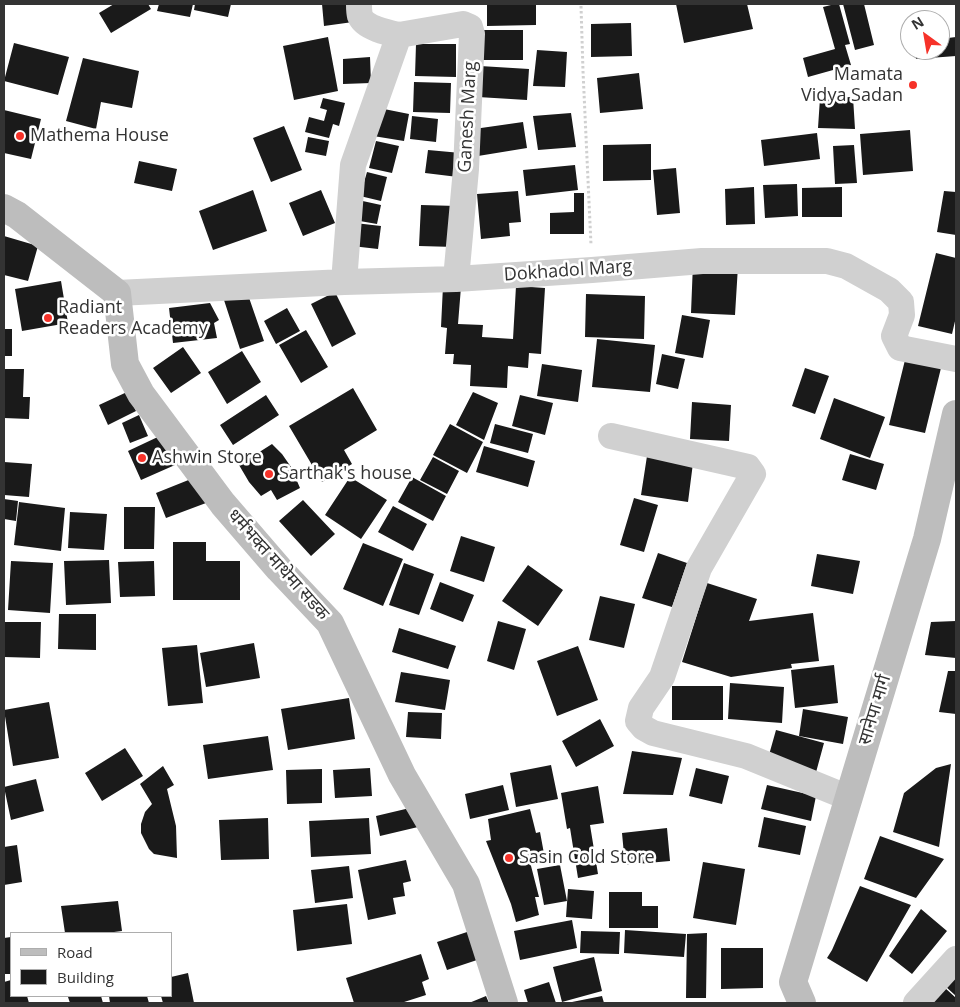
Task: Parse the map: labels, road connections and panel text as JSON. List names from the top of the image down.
{
  "streets": {
    "main road": ["धर्मभक्त माथेमा सडक", "सानेपा मार्ग"],
    "street": ["Ganesh Marg", "Dokhadol Marg"]
  },
  "crossings": [
    ["Ganesh Marg", "Dokhadol Marg"],
    ["Dokhadol Marg", "धर्मभक्त माथेमा सडक"]
  ],
  "places": [
    "Mamata Vidya Sadan",
    "Mathema House",
    "Radiant Readers Academy",
    "Ashwin Store",
    "Sarthak's house",
    "Sasin Cold Store"
  ],
  "legend": ["Road", "Building"],
  "north": "top left"
}
